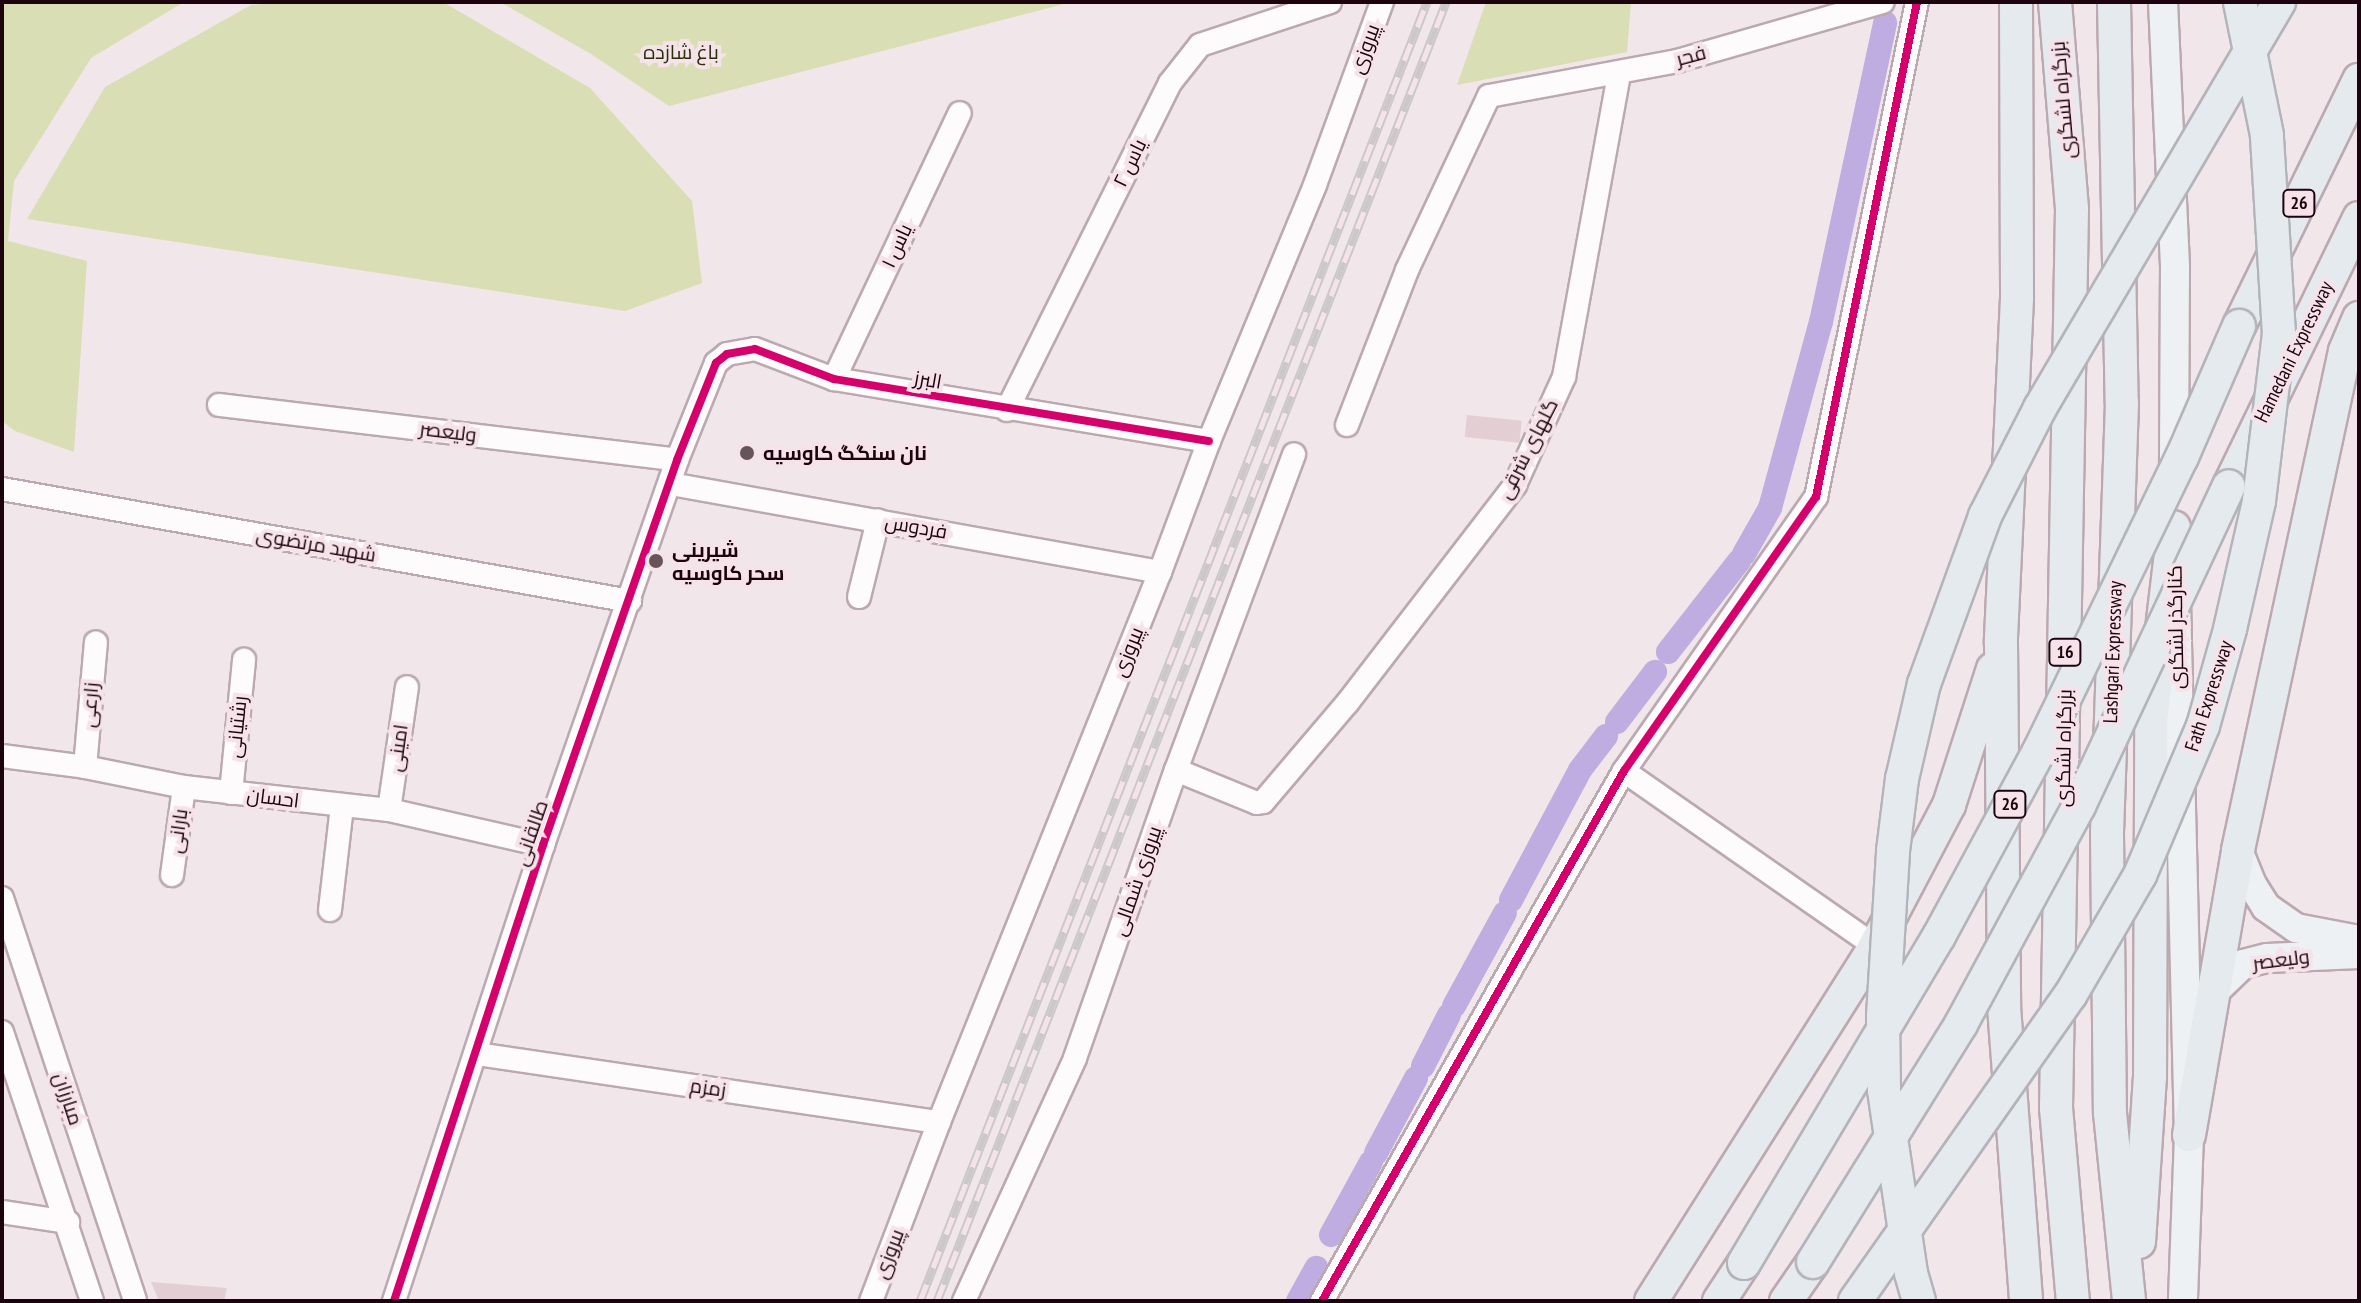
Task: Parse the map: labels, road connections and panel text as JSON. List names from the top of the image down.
{
  "streets": {
    "highway": [
      "بزرگراه لشگری",
      "26",
      "Hamedani Expressway",
      "16",
      "Lashgari Expressway",
      "Fath Expressway"
    ],
    "main road": ["ولیعصر", "کنارگذر لشگری"],
    "street": [
      "پیروزی",
      "فجر",
      "یاس ۲",
      "یاس ۱",
      "البرز",
      "گلهای شرقی",
      "فردوس",
      "شهید مرتضوی",
      "زارعی",
      "رشتیانی",
      "امینی",
      "احسان",
      "بارانی",
      "طالقانی",
      "پیروزی شمالی",
      "زمزم",
      "مبارزان"
    ]
  },
  "crossings": [
    ["پیروزی", "البرز"],
    ["پیروزی", "فردوس"],
    ["پیروزی", "زمزم"],
    ["فجر", "گلهای شرقی"],
    ["یاس ۲", "البرز"],
    ["یاس ۱", "البرز"],
    ["البرز", "طالقانی"],
    ["ولیعصر", "طالقانی"],
    ["گلهای شرقی", "پیروزی شمالی"],
    ["فردوس", "طالقانی"],
    ["شهید مرتضوی", "طالقانی"],
    ["زارعی", "احسان"],
    ["رشتیانی", "احسان"],
    ["امینی", "احسان"],
    ["احسان", "بارانی"],
    ["احسان", "طالقانی"],
    ["طالقانی", "زمزم"]
  ],
  "parks": ["باغ شازده"],
  "places": ["نان سنگگ کاوسیه", "شیرینی سحر کاوسیه"]
}
